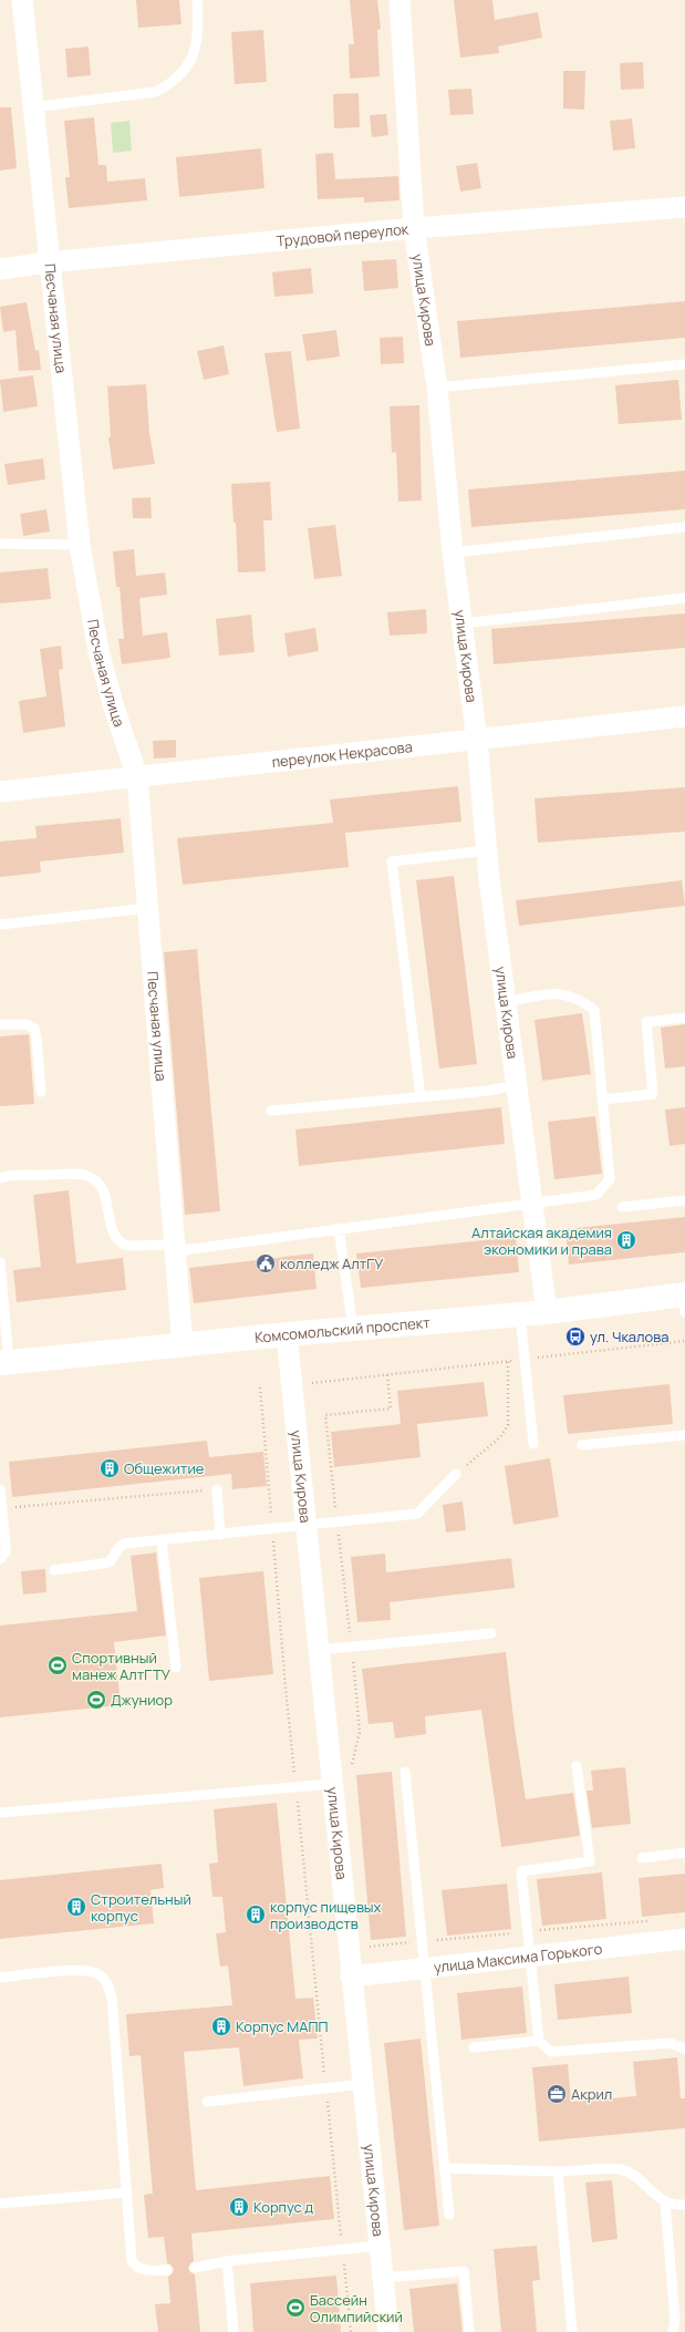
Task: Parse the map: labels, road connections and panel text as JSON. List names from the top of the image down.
{
  "streets": {
    "main road": ["Комсомольский проспект"],
    "street": [
      "Трудовой переулок",
      "улица Кирова",
      "Песчаная улица",
      "переулок Некрасова",
      "улица Максима Горького"
    ]
  },
  "crossings": [
    ["Трудовой переулок", "улица Кирова"],
    ["Трудовой переулок", "Песчаная улица"],
    ["улица Кирова", "переулок Некрасова"],
    ["улица Кирова", "Комсомольский проспект"],
    ["улица Кирова", "улица Максима Горького"],
    ["Песчаная улица", "переулок Некрасова"],
    ["Песчаная улица", "Комсомольский проспект"]
  ],
  "places": {
    "building": [
      "Алтайская академия экономики и права",
      "Общежитие",
      "Строительный корпус",
      "корпус пищевых производств",
      "Корпус МАПП",
      "Корпус д"
    ],
    "public building": ["колледж АлтГУ"],
    "bus stop": ["ул. Чкалова"],
    "sports": ["Спортивный манеж АлтГТУ", "Джуниор", "Бассейн Олимпийский"],
    "office": ["Акрил"]
  }
}
